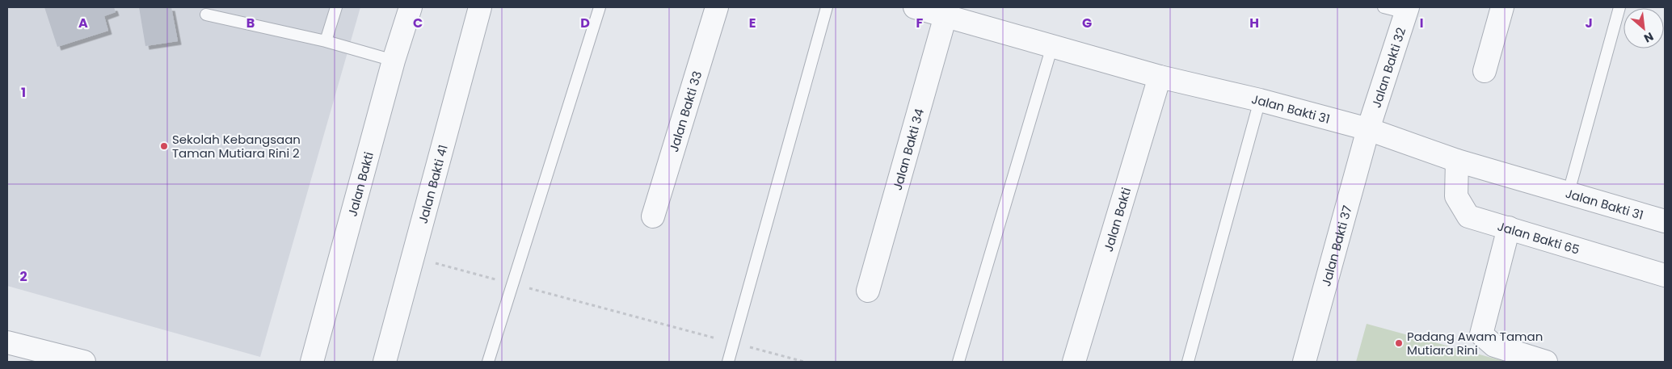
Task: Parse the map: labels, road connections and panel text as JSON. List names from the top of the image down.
{
  "streets": {
    "street": [
      "Jalan Bakti 32",
      "Jalan Bakti 31",
      "Jalan Bakti 33",
      "Jalan Bakti 34",
      "Jalan Bakti",
      "Jalan Bakti 41",
      "Jalan Bakti 65",
      "Jalan Bakti 37"
    ]
  },
  "crossings": [
    ["Jalan Bakti 32", "Jalan Bakti 31"],
    ["Jalan Bakti 32", "Jalan Bakti 37"],
    ["Jalan Bakti 31", "Jalan Bakti 34"],
    ["Jalan Bakti 31", "Jalan Bakti"],
    ["Jalan Bakti 31", "Jalan Bakti 65"],
    ["Jalan Bakti 31", "Jalan Bakti 37"]
  ],
  "places": ["Sekolah Kebangsaan Taman Mutiara Rini 2", "Padang Awam Taman Mutiara Rini"],
  "north": "bottom right",
  "grid": {
    "columns": [
      "A",
      "B",
      "C",
      "D",
      "E",
      "F",
      "G",
      "H",
      "I",
      "J"
    ],
    "rows": ["1", "2"]
  }
}
